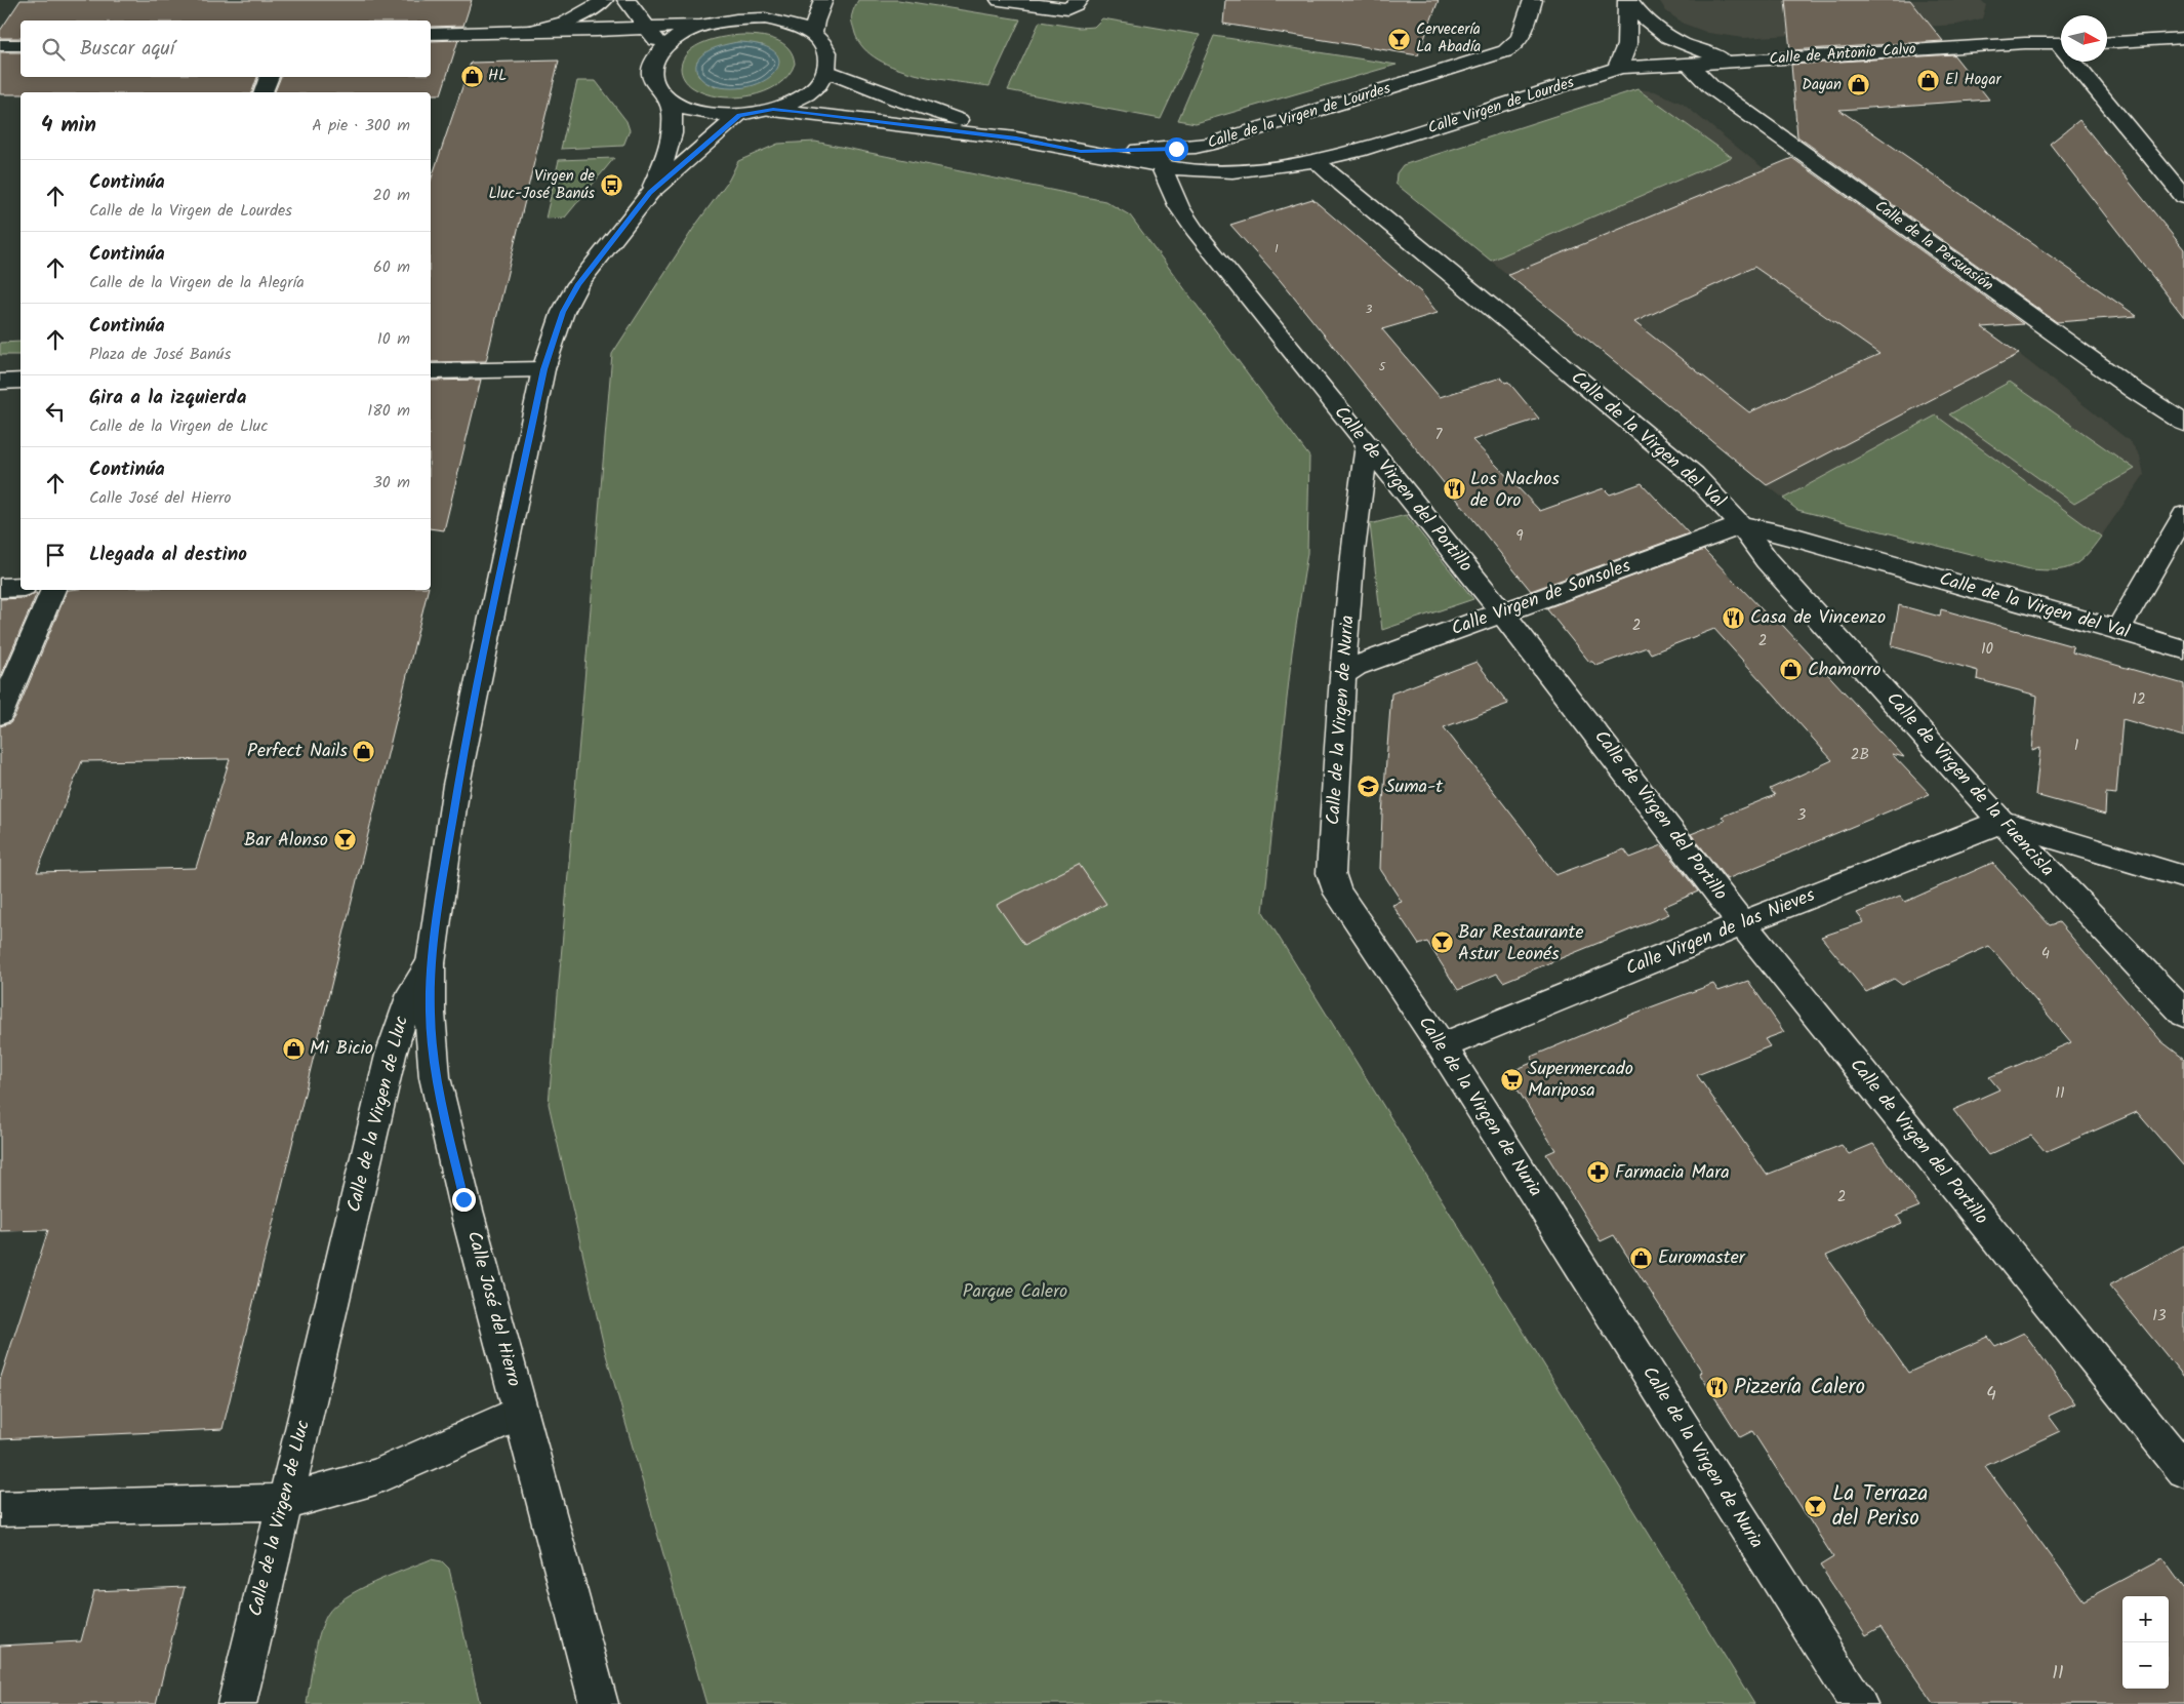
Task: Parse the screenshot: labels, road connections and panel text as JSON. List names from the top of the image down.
{
  "streets": {
    "street": [
      "Calle de Antonio Calvo",
      "Calle Virgen de Lourdes",
      "Calle de la Virgen de Lourdes",
      "Calle de la Persuasión",
      "Calle de la Virgen del Val",
      "Calle de Virgen del Portillo",
      "Calle Virgen de Sonsoles",
      "Calle de la Virgen de Nuria",
      "Calle de Virgen de la Fuencisla",
      "Calle Virgen de las Nieves",
      "Calle de la Virgen de Lluc",
      "Calle José del Hierro"
    ]
  },
  "crossings": [
    ["Calle de Antonio Calvo", "Calle Virgen de Lourdes"],
    ["Calle de Antonio Calvo", "Calle de la Persuasión"],
    ["Calle Virgen de Lourdes", "Calle de la Virgen de Lourdes"],
    ["Calle Virgen de Lourdes", "Calle de la Virgen del Val"],
    ["Calle de la Virgen de Lourdes", "Calle de la Virgen del Val"],
    ["Calle de la Virgen de Lourdes", "Calle de Virgen del Portillo"],
    ["Calle de la Virgen del Val", "Calle Virgen de Sonsoles"],
    ["Calle de la Virgen del Val", "Calle de Virgen de la Fuencisla"],
    ["Calle de Virgen del Portillo", "Calle Virgen de Sonsoles"],
    ["Calle de Virgen del Portillo", "Calle de la Virgen de Nuria"],
    ["Calle de Virgen del Portillo", "Calle Virgen de las Nieves"],
    ["Calle Virgen de Sonsoles", "Calle de la Virgen de Nuria"],
    ["Calle Virgen de Sonsoles", "Calle de Virgen de la Fuencisla"],
    ["Calle de la Virgen de Nuria", "Calle Virgen de las Nieves"],
    ["Calle de Virgen de la Fuencisla", "Calle Virgen de las Nieves"],
    ["Calle de la Virgen de Lluc", "Calle José del Hierro"]
  ],
  "parks": ["Parque Calero"],
  "places": {
    "bar": [
      "Cervecería La Abadía",
      "Bar Alonso",
      "Bar Restaurante Astur Leonés",
      "La Terraza del Periso"
    ],
    "shop": [
      "HL",
      "El Hogar",
      "Dayan",
      "Chamorro",
      "Perfect Nails",
      "Mi Bicio",
      "Euromaster"
    ],
    "bus stop": ["Virgen de Lluc-José Banús"],
    "restaurant": ["Los Nachos de Oro", "Casa de Vincenzo", "Pizzería Calero"],
    "school or university": ["Suma-t"],
    "supermarket": ["Supermercado Mariposa"],
    "pharmacy": ["Farmacia Mara"]
  },
  "house_numbers": [
    "1",
    "3",
    "5",
    "7",
    "9",
    "2",
    "2",
    "10",
    "12",
    "1",
    "2B",
    "3",
    "4",
    "11",
    "2",
    "13",
    "4",
    "11"
  ],
  "north": "right",
  "page": {
    "search": "Buscar aquí",
    "heading": ["4 min", "A pie · 300 m"],
    "list": [
      ["Continúa", "Calle de la Virgen de Lourdes", "20 m"],
      ["Continúa", "Calle de la Virgen de la Alegría", "60 m"],
      ["Continúa", "Plaza de José Banús", "10 m"],
      ["Gira a la izquierda", "Calle de la Virgen de Lluc", "180 m"],
      ["Continúa", "Calle José del Hierro", "30 m"],
      "Llegada al destino"
    ],
    "map_buttons": ["+", "−"]
  }
}
